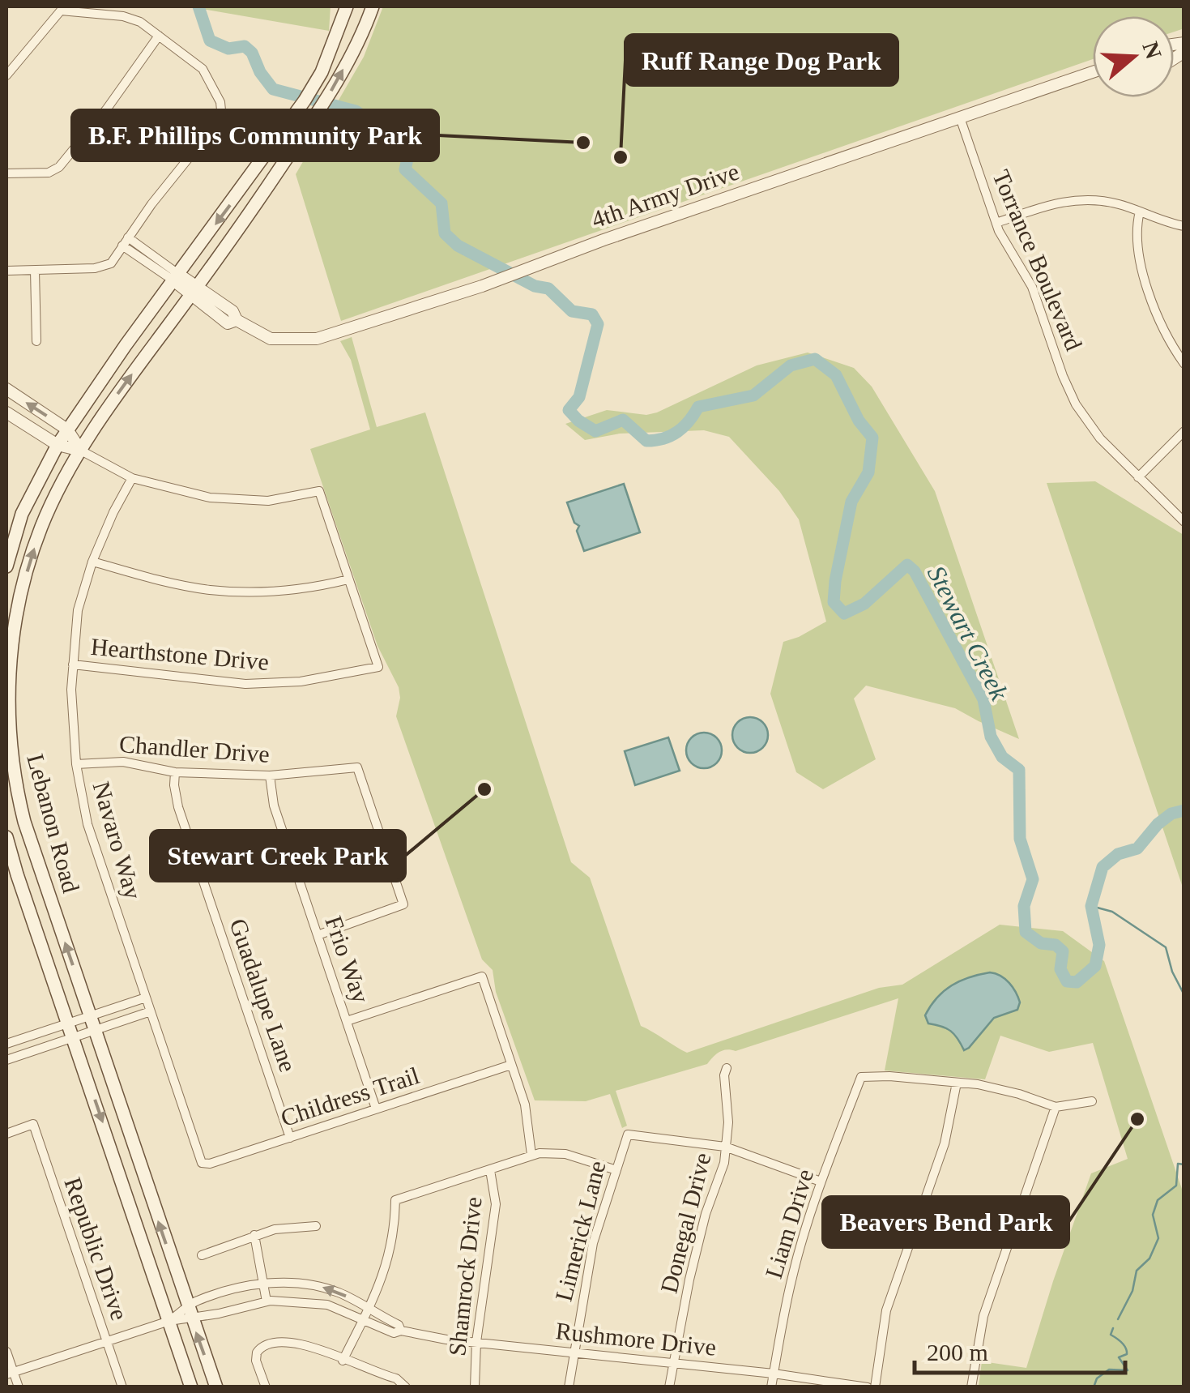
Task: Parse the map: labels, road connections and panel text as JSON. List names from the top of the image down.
{
  "streets": {
    "main road": ["Lebanon Road"],
    "street": [
      "4th Army Drive",
      "Torrance Boulevard",
      "Hearthstone Drive",
      "Chandler Drive",
      "Navaro Way",
      "Frio Way",
      "Guadalupe Lane",
      "Childress Trail",
      "Donegal Drive",
      "Liam Drive",
      "Limerick Lane",
      "Republic Drive",
      "Shamrock Drive",
      "Rushmore Drive"
    ]
  },
  "crossings": [
    ["4th Army Drive", "Torrance Boulevard"],
    ["4th Army Drive", "Lebanon Road"],
    ["Hearthstone Drive", "Navaro Way"],
    ["Chandler Drive", "Navaro Way"],
    ["Chandler Drive", "Frio Way"],
    ["Chandler Drive", "Guadalupe Lane"],
    ["Lebanon Road", "Rushmore Drive"],
    ["Navaro Way", "Childress Trail"],
    ["Frio Way", "Childress Trail"],
    ["Guadalupe Lane", "Childress Trail"],
    ["Donegal Drive", "Limerick Lane"],
    ["Donegal Drive", "Rushmore Drive"],
    ["Liam Drive", "Rushmore Drive"],
    ["Limerick Lane", "Rushmore Drive"],
    ["Republic Drive", "Rushmore Drive"],
    ["Shamrock Drive", "Rushmore Drive"]
  ],
  "water": ["Stewart Creek"],
  "places": [
    "B.F. Phillips Community Park",
    "Ruff Range Dog Park",
    "Stewart Creek Park",
    "Beavers Bend Park"
  ],
  "scale_bar": "200 m",
  "north": "right"
}
